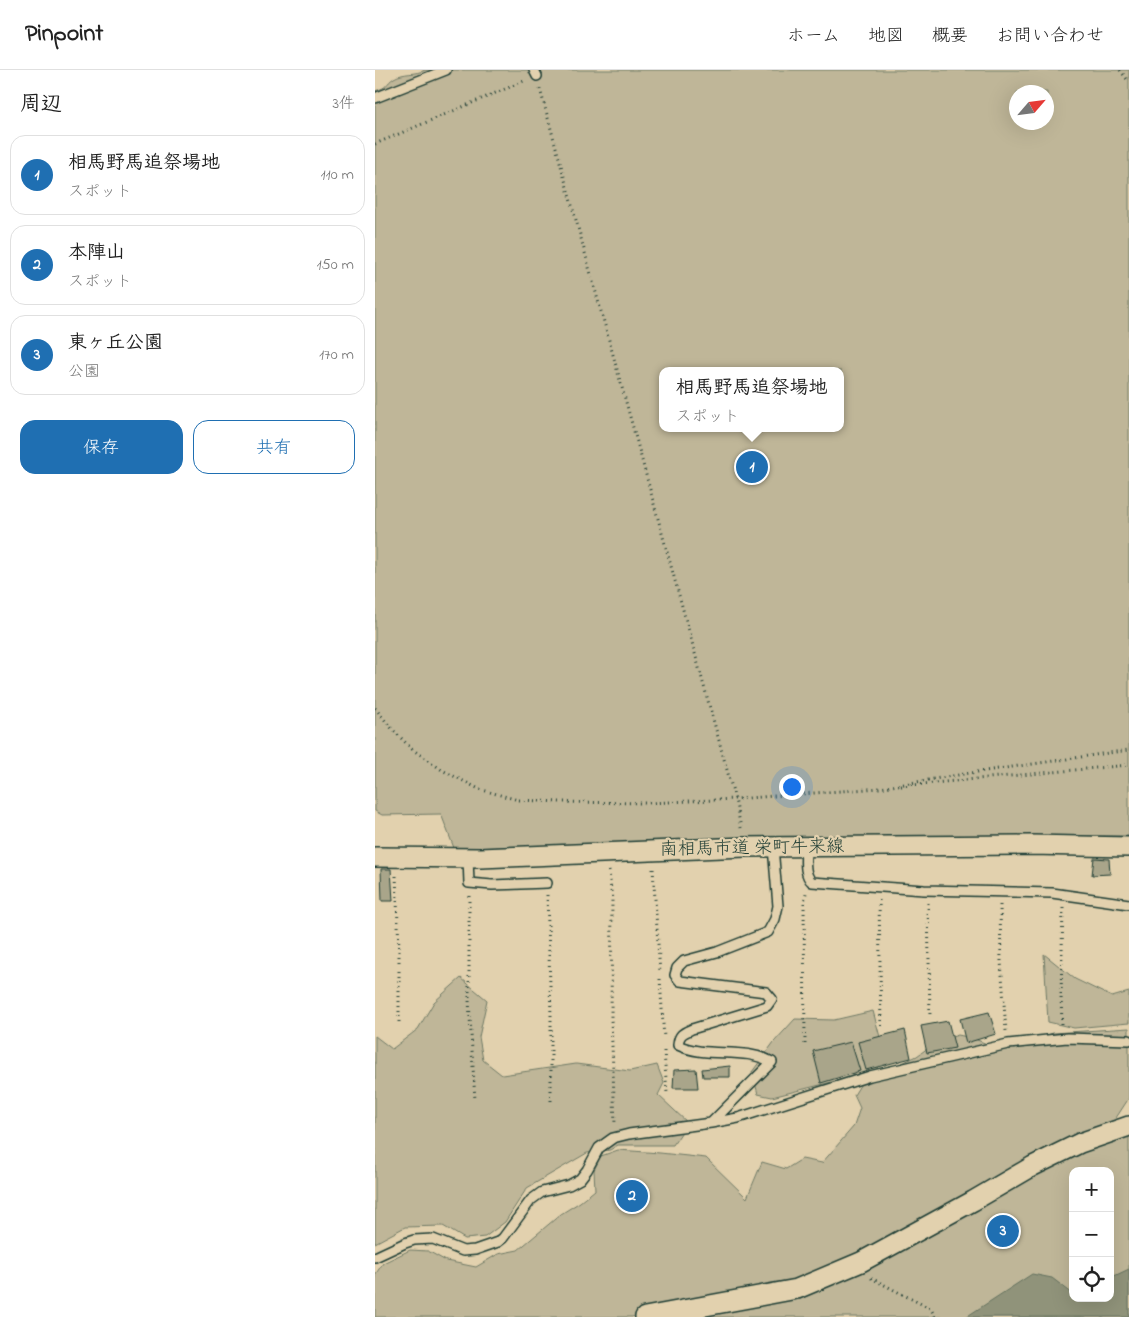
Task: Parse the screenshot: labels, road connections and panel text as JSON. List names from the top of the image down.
{
  "streets": {
    "street": ["南相馬市道 栄町牛来線"]
  },
  "north": "top right",
  "page": {
    "header": "Pinpoint",
    "nav": [
      "ホーム",
      "地図",
      "概要",
      "お問い合わせ"
    ],
    "heading": ["周辺", "3件"],
    "list": [
      {
        "mark": "1",
        "name": "相馬野馬追祭場地",
        "note": "スポット",
        "value": "110 m"
      },
      {
        "mark": "2",
        "name": "本陣山",
        "note": "スポット",
        "value": "150 m"
      },
      {
        "mark": "3",
        "name": "東ヶ丘公園",
        "note": "公園",
        "value": "170 m"
      }
    ],
    "popup": ["相馬野馬追祭場地", "スポット"],
    "buttons": ["保存", "共有"],
    "pins": ["1", "2", "3"],
    "map_buttons": ["+", "−"]
  }
}
